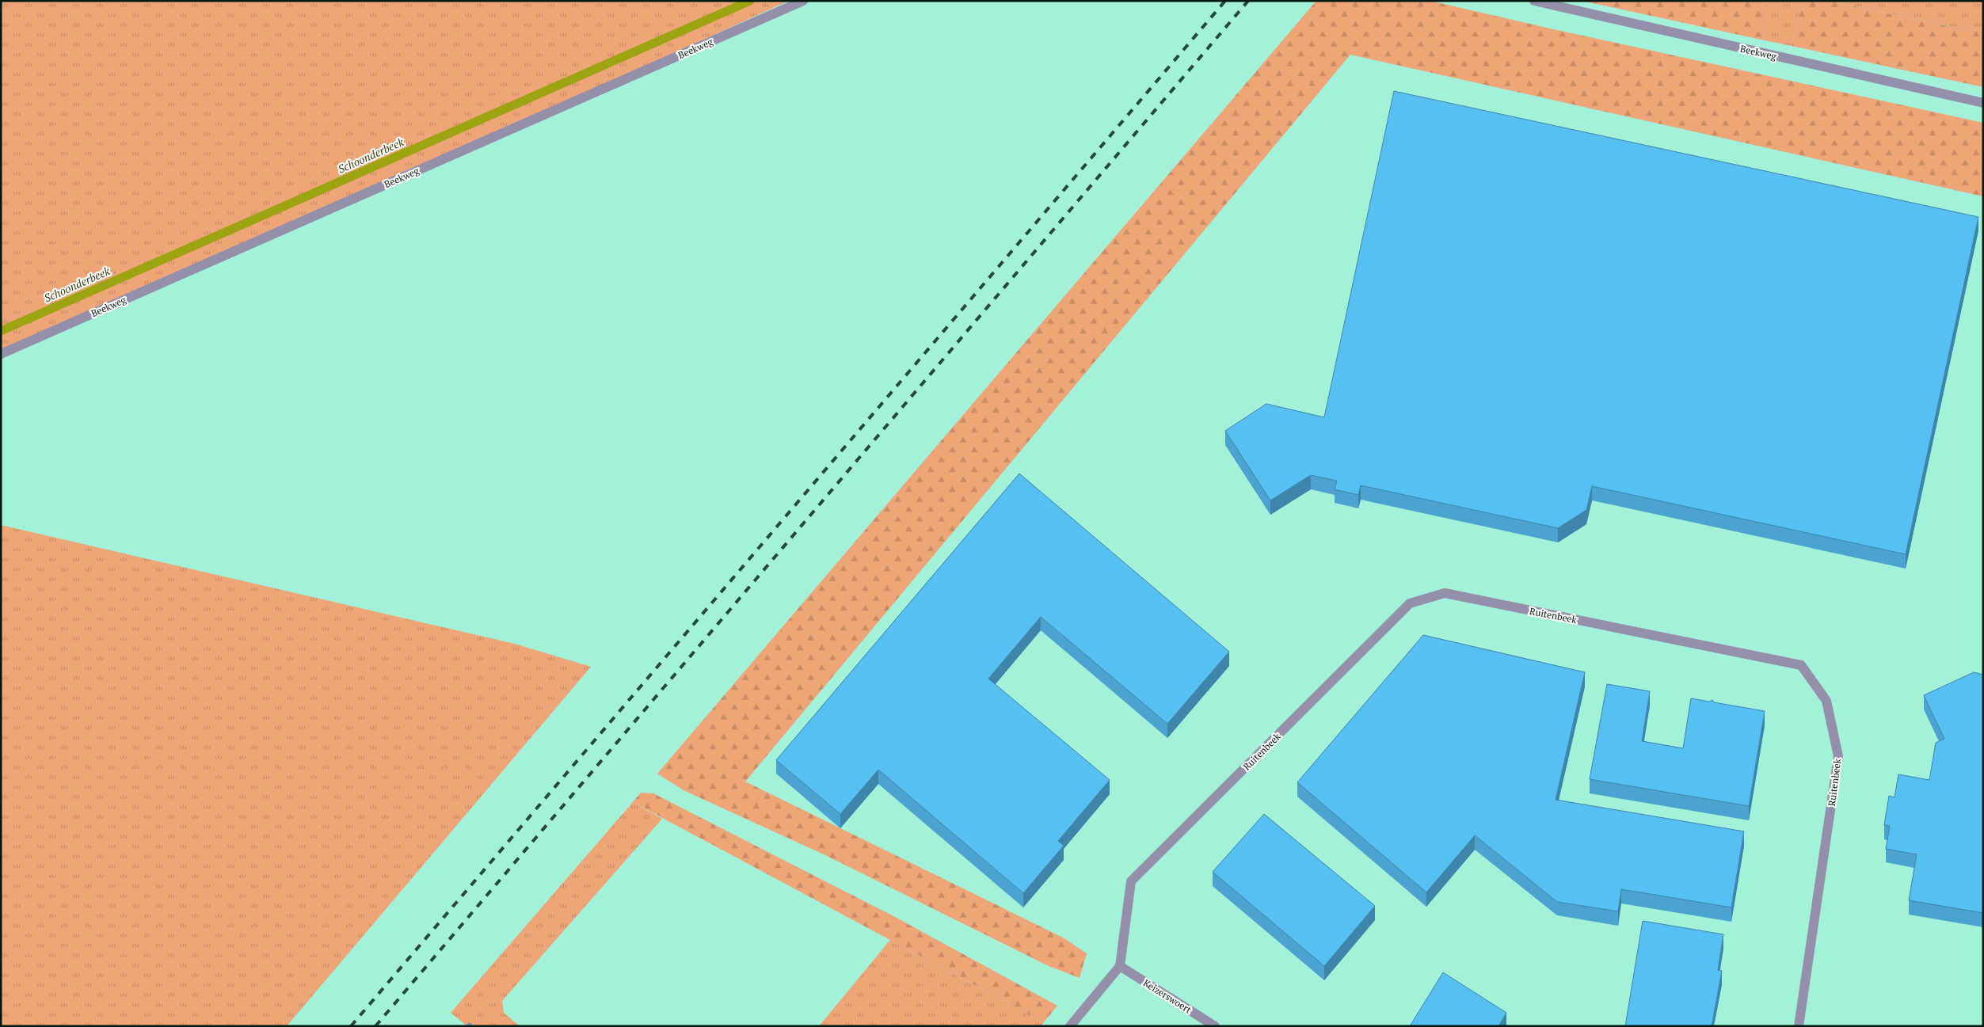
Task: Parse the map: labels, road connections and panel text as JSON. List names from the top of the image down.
{
  "streets": {
    "street": ["Beekweg", "Ruitenbeek", "Keizerswoert"]
  },
  "crossings": [
    ["Ruitenbeek", "Keizerswoert"]
  ],
  "water": ["Schoonderbeek"]
}
